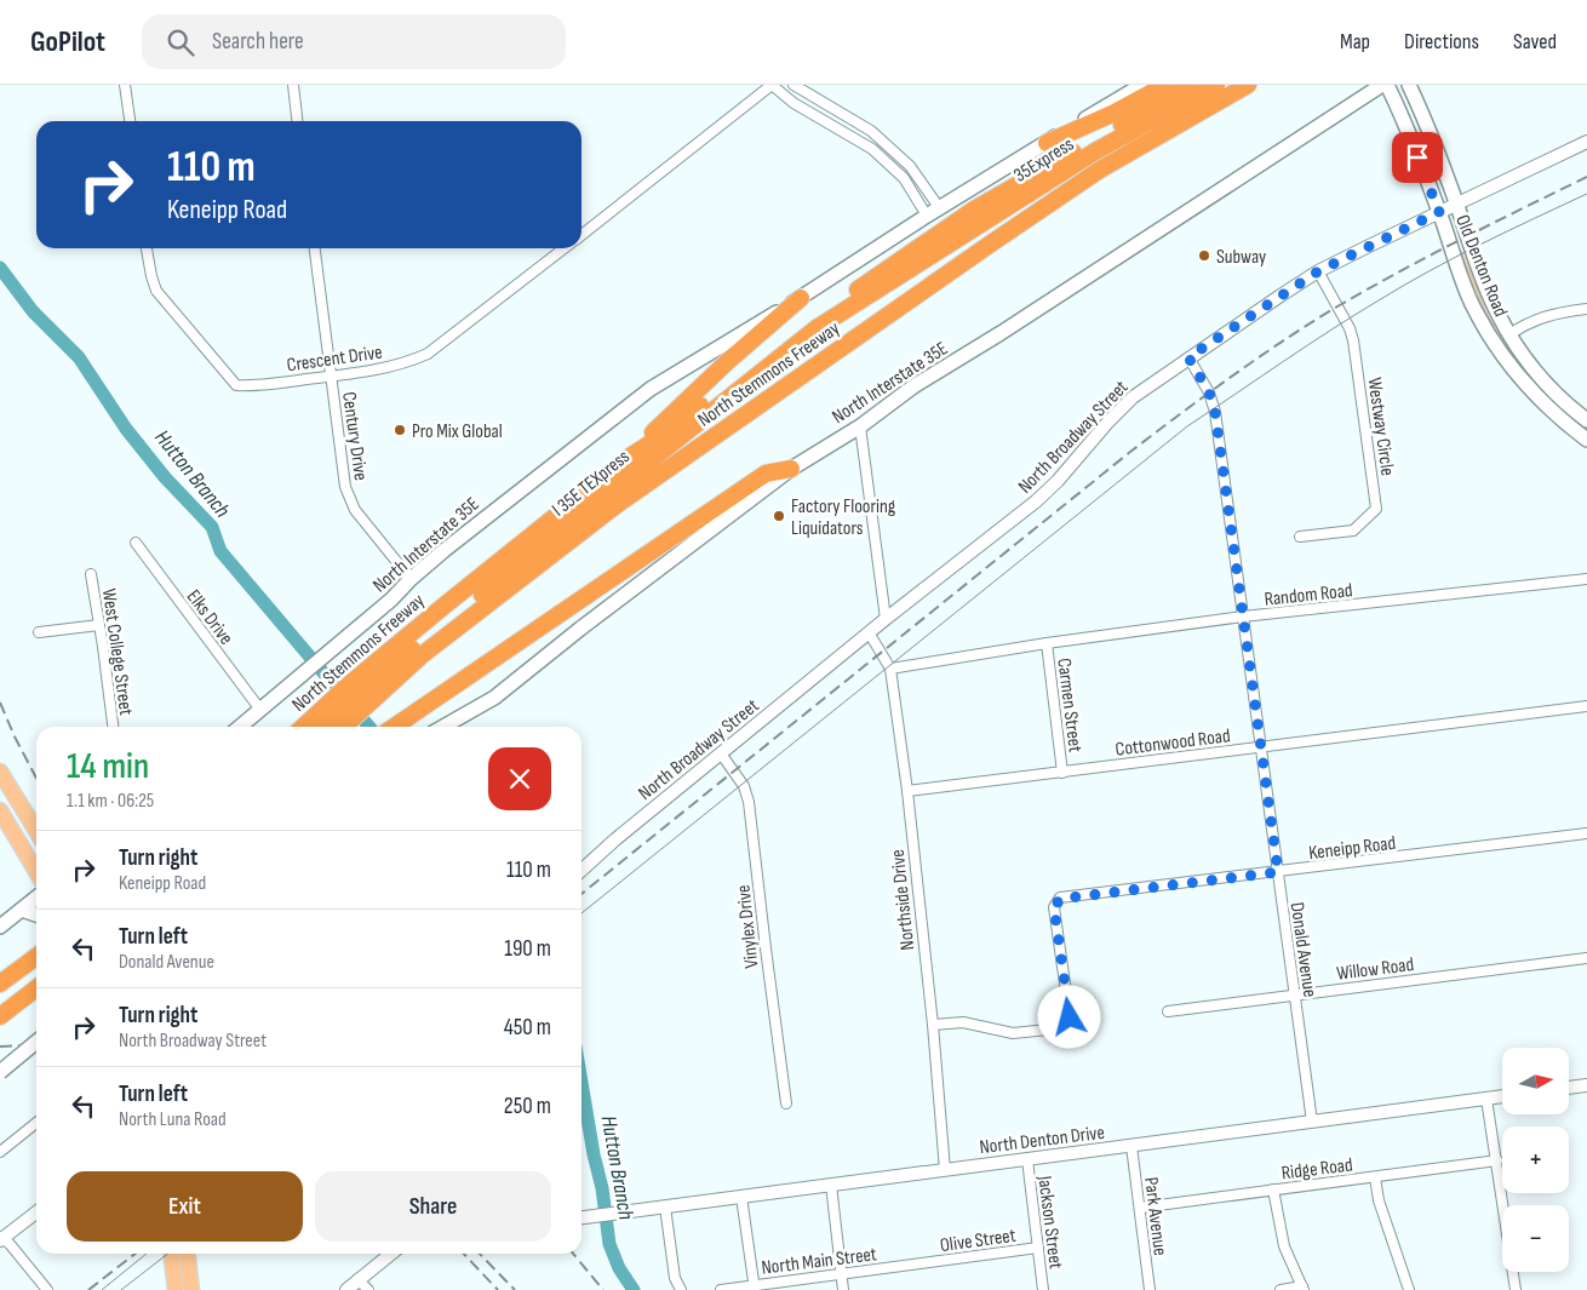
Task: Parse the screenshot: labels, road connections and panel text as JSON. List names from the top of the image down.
{
  "streets": {
    "highway": ["35Express", "North Stemmons Freeway", "I 35E TEXpress"],
    "main road": ["Old Denton Road", "North Interstate 35E"],
    "street": [
      "Crescent Drive",
      "Westway Circle",
      "Century Drive",
      "North Broadway Street",
      "Random Road",
      "Elks Drive",
      "West College Street",
      "Carmen Street",
      "Cottonwood Road",
      "Keneipp Road",
      "Northside Drive",
      "Vinylex Drive",
      "Donald Avenue",
      "Willow Road",
      "North Denton Drive",
      "Ridge Road",
      "Park Avenue",
      "Jackson Street",
      "Olive Street",
      "North Main Street"
    ]
  },
  "crossings": [
    ["35Express", "I 35E TEXpress"],
    ["Old Denton Road", "North Interstate 35E"],
    ["Old Denton Road", "North Broadway Street"],
    ["Crescent Drive", "Century Drive"],
    ["North Stemmons Freeway", "I 35E TEXpress"],
    ["North Interstate 35E", "Century Drive"],
    ["North Interstate 35E", "Elks Drive"],
    ["Westway Circle", "North Broadway Street"],
    ["North Broadway Street", "Northside Drive"],
    ["North Broadway Street", "Vinylex Drive"],
    ["North Broadway Street", "Donald Avenue"],
    ["Random Road", "Carmen Street"],
    ["Random Road", "Northside Drive"],
    ["Random Road", "Donald Avenue"],
    ["Carmen Street", "Cottonwood Road"],
    ["Cottonwood Road", "Northside Drive"],
    ["Cottonwood Road", "Donald Avenue"],
    ["Keneipp Road", "Northside Drive"],
    ["Keneipp Road", "Donald Avenue"],
    ["Northside Drive", "North Denton Drive"],
    ["Donald Avenue", "Willow Road"],
    ["Donald Avenue", "North Denton Drive"],
    ["North Denton Drive", "Park Avenue"],
    ["North Denton Drive", "Jackson Street"],
    ["Ridge Road", "Park Avenue"],
    ["Jackson Street", "Olive Street"],
    ["Olive Street", "North Main Street"]
  ],
  "water": ["Hutton Branch"],
  "places": ["Subway", "Pro Mix Global", "Factory Flooring Liquidators"],
  "north": "right",
  "page": {
    "header": "GoPilot",
    "search": "Search here",
    "nav": ["Map", "Directions", "Saved"],
    "turn": ["110 m", "Keneipp Road"],
    "heading": ["14 min", "1.1 km · 06:25"],
    "list": [
      {
        "name": "Turn right",
        "note": "Keneipp Road",
        "value": "110 m"
      },
      {
        "name": "Turn left",
        "note": "Donald Avenue",
        "value": "190 m"
      },
      {
        "name": "Turn right",
        "note": "North Broadway Street",
        "value": "450 m"
      },
      {
        "name": "Turn left",
        "note": "North Luna Road",
        "value": "250 m"
      }
    ],
    "map_buttons": ["+", "−"],
    "buttons": ["Exit", "Share"]
  }
}
